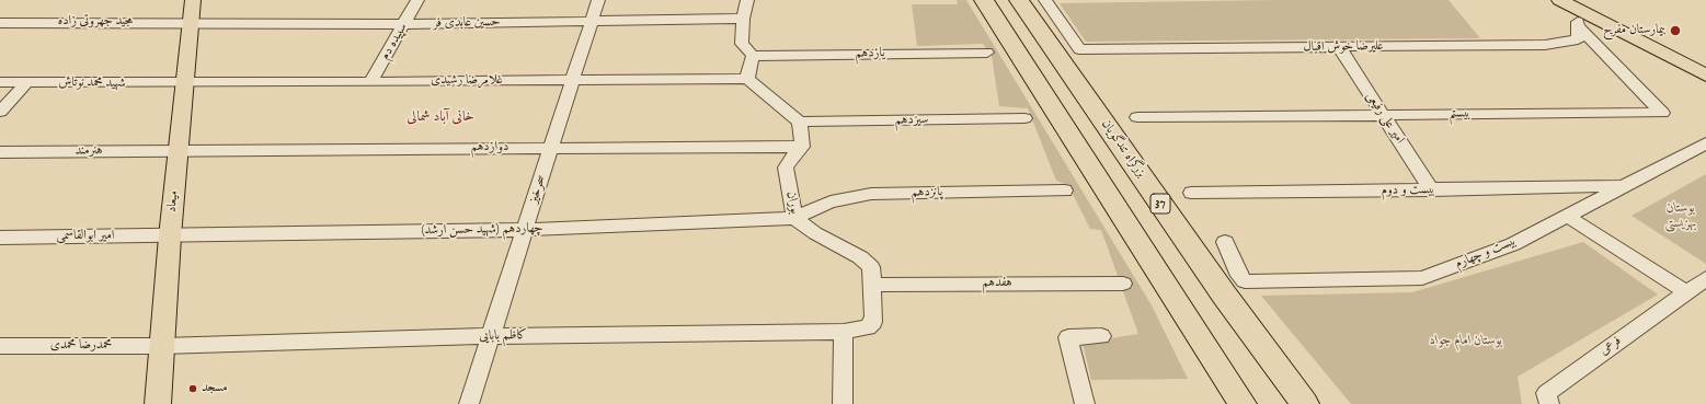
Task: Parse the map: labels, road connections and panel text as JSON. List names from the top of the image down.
{
  "streets": {
    "highway": ["بزرگراه تندگویان", "37"],
    "main road": ["میعاد"],
    "street": [
      "مجید جهروتی زاده",
      "حسین عابدی‌ فر",
      "سپیده دم",
      "علیرضا خوش اقبال",
      "یازدهم",
      "غلامرضا رشیدی",
      "شهید محمد نوتاش",
      "بیستم",
      "امیر علی رفیعی",
      "سیزدهم",
      "دوازدهم",
      "هنرمند",
      "سحرخیز",
      "بیست و دوم",
      "پانزدهم",
      "بوران",
      "چهاردهم (شهید حسن ارشد)",
      "امیر ابوالقاسمی",
      "بیست و چهارم",
      "هفدهم",
      "کاظم بابایی",
      "محمدرضا محمدی",
      "فرعی"
    ]
  },
  "crossings": [
    ["مجید جهروتی زاده", "حسین عابدی‌ فر"],
    ["مجید جهروتی زاده", "میعاد"],
    ["حسین عابدی‌ فر", "سپیده دم"],
    ["حسین عابدی‌ فر", "سحرخیز"],
    ["حسین عابدی‌ فر", "میعاد"],
    ["سپیده دم", "غلامرضا رشیدی"],
    ["علیرضا خوش اقبال", "بیستم"],
    ["علیرضا خوش اقبال", "امیر علی رفیعی"],
    ["غلامرضا رشیدی", "شهید محمد نوتاش"],
    ["غلامرضا رشیدی", "سحرخیز"],
    ["غلامرضا رشیدی", "میعاد"],
    ["شهید محمد نوتاش", "میعاد"],
    ["بیستم", "امیر علی رفیعی"],
    ["امیر علی رفیعی", "بیست و دوم"],
    ["دوازدهم", "هنرمند"],
    ["دوازدهم", "سحرخیز"],
    ["دوازدهم", "میعاد"],
    ["دوازدهم", "بوران"],
    ["هنرمند", "میعاد"],
    ["سحرخیز", "چهاردهم (شهید حسن ارشد)"],
    ["سحرخیز", "کاظم بابایی"],
    ["بیست و دوم", "بیست و چهارم"],
    ["پانزدهم", "بوران"],
    ["پانزدهم", "چهاردهم (شهید حسن ارشد)"],
    ["میعاد", "چهاردهم (شهید حسن ارشد)"],
    ["میعاد", "امیر ابوالقاسمی"],
    ["میعاد", "کاظم بابایی"],
    ["میعاد", "محمدرضا محمدی"],
    ["بوران", "چهاردهم (شهید حسن ارشد)"],
    ["بوران", "هفدهم"],
    ["بوران", "کاظم بابایی"],
    ["چهاردهم (شهید حسن ارشد)", "امیر ابوالقاسمی"],
    ["کاظم بابایی", "محمدرضا محمدی"]
  ],
  "districts": ["خانی آباد شمالی"],
  "parks": ["بوستان بهزیستی", "بوستان امام جواد"],
  "places": ["بیمارستان مفرح", "مسجد"]
}
